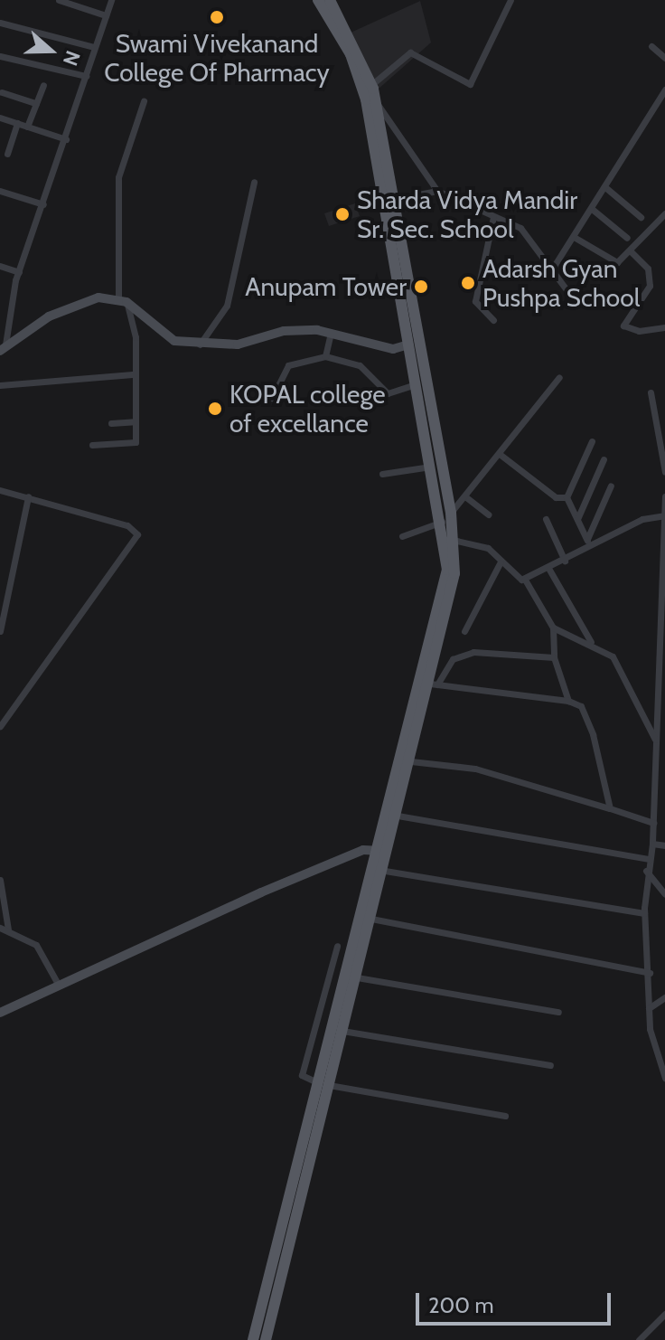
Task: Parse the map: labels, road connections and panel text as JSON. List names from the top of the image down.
{
  "places": [
    "Swami Vivekanand College Of Pharmacy",
    "Sharda Vidya Mandir Sr. Sec. School",
    "Adarsh Gyan Pushpa School",
    "Anupam Tower",
    "KOPAL college of excellance"
  ],
  "scale_bar": "200 m",
  "north": "right"
}
